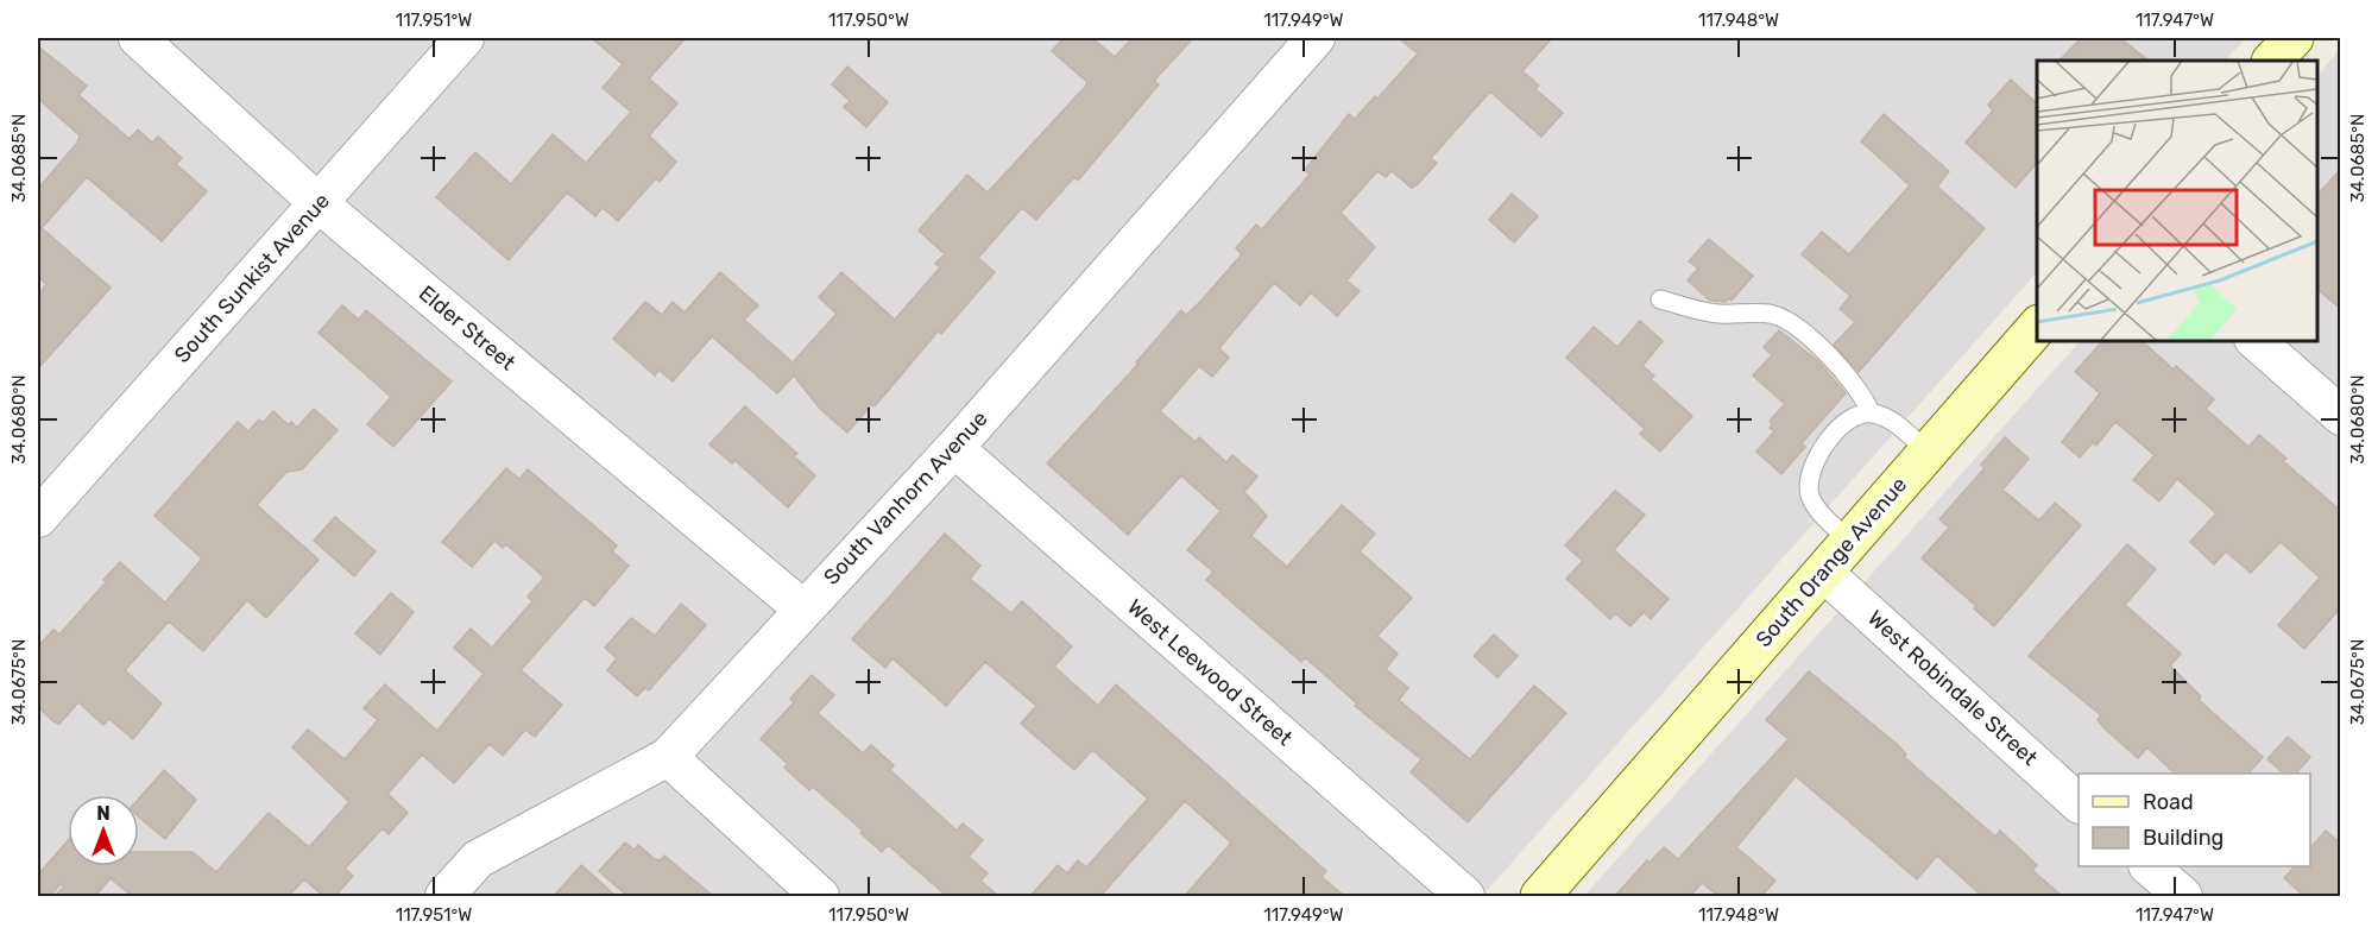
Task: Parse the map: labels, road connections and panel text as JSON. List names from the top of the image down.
{
  "streets": {
    "street": [
      "South Sunkist Avenue",
      "Elder Street",
      "South Vanhorn Avenue",
      "South Orange Avenue",
      "West Leewood Street",
      "West Robindale Street"
    ]
  },
  "crossings": [
    ["South Sunkist Avenue", "Elder Street"],
    ["Elder Street", "South Vanhorn Avenue"],
    ["South Vanhorn Avenue", "West Leewood Street"],
    ["South Orange Avenue", "West Robindale Street"]
  ],
  "legend": ["Road", "Building"],
  "north": "top",
  "coordinates": [
    "117.951°W",
    "117.950°W",
    "117.949°W",
    "117.948°W",
    "117.947°W",
    "34.0685°N",
    "34.0680°N",
    "34.0675°N"
  ]
}
